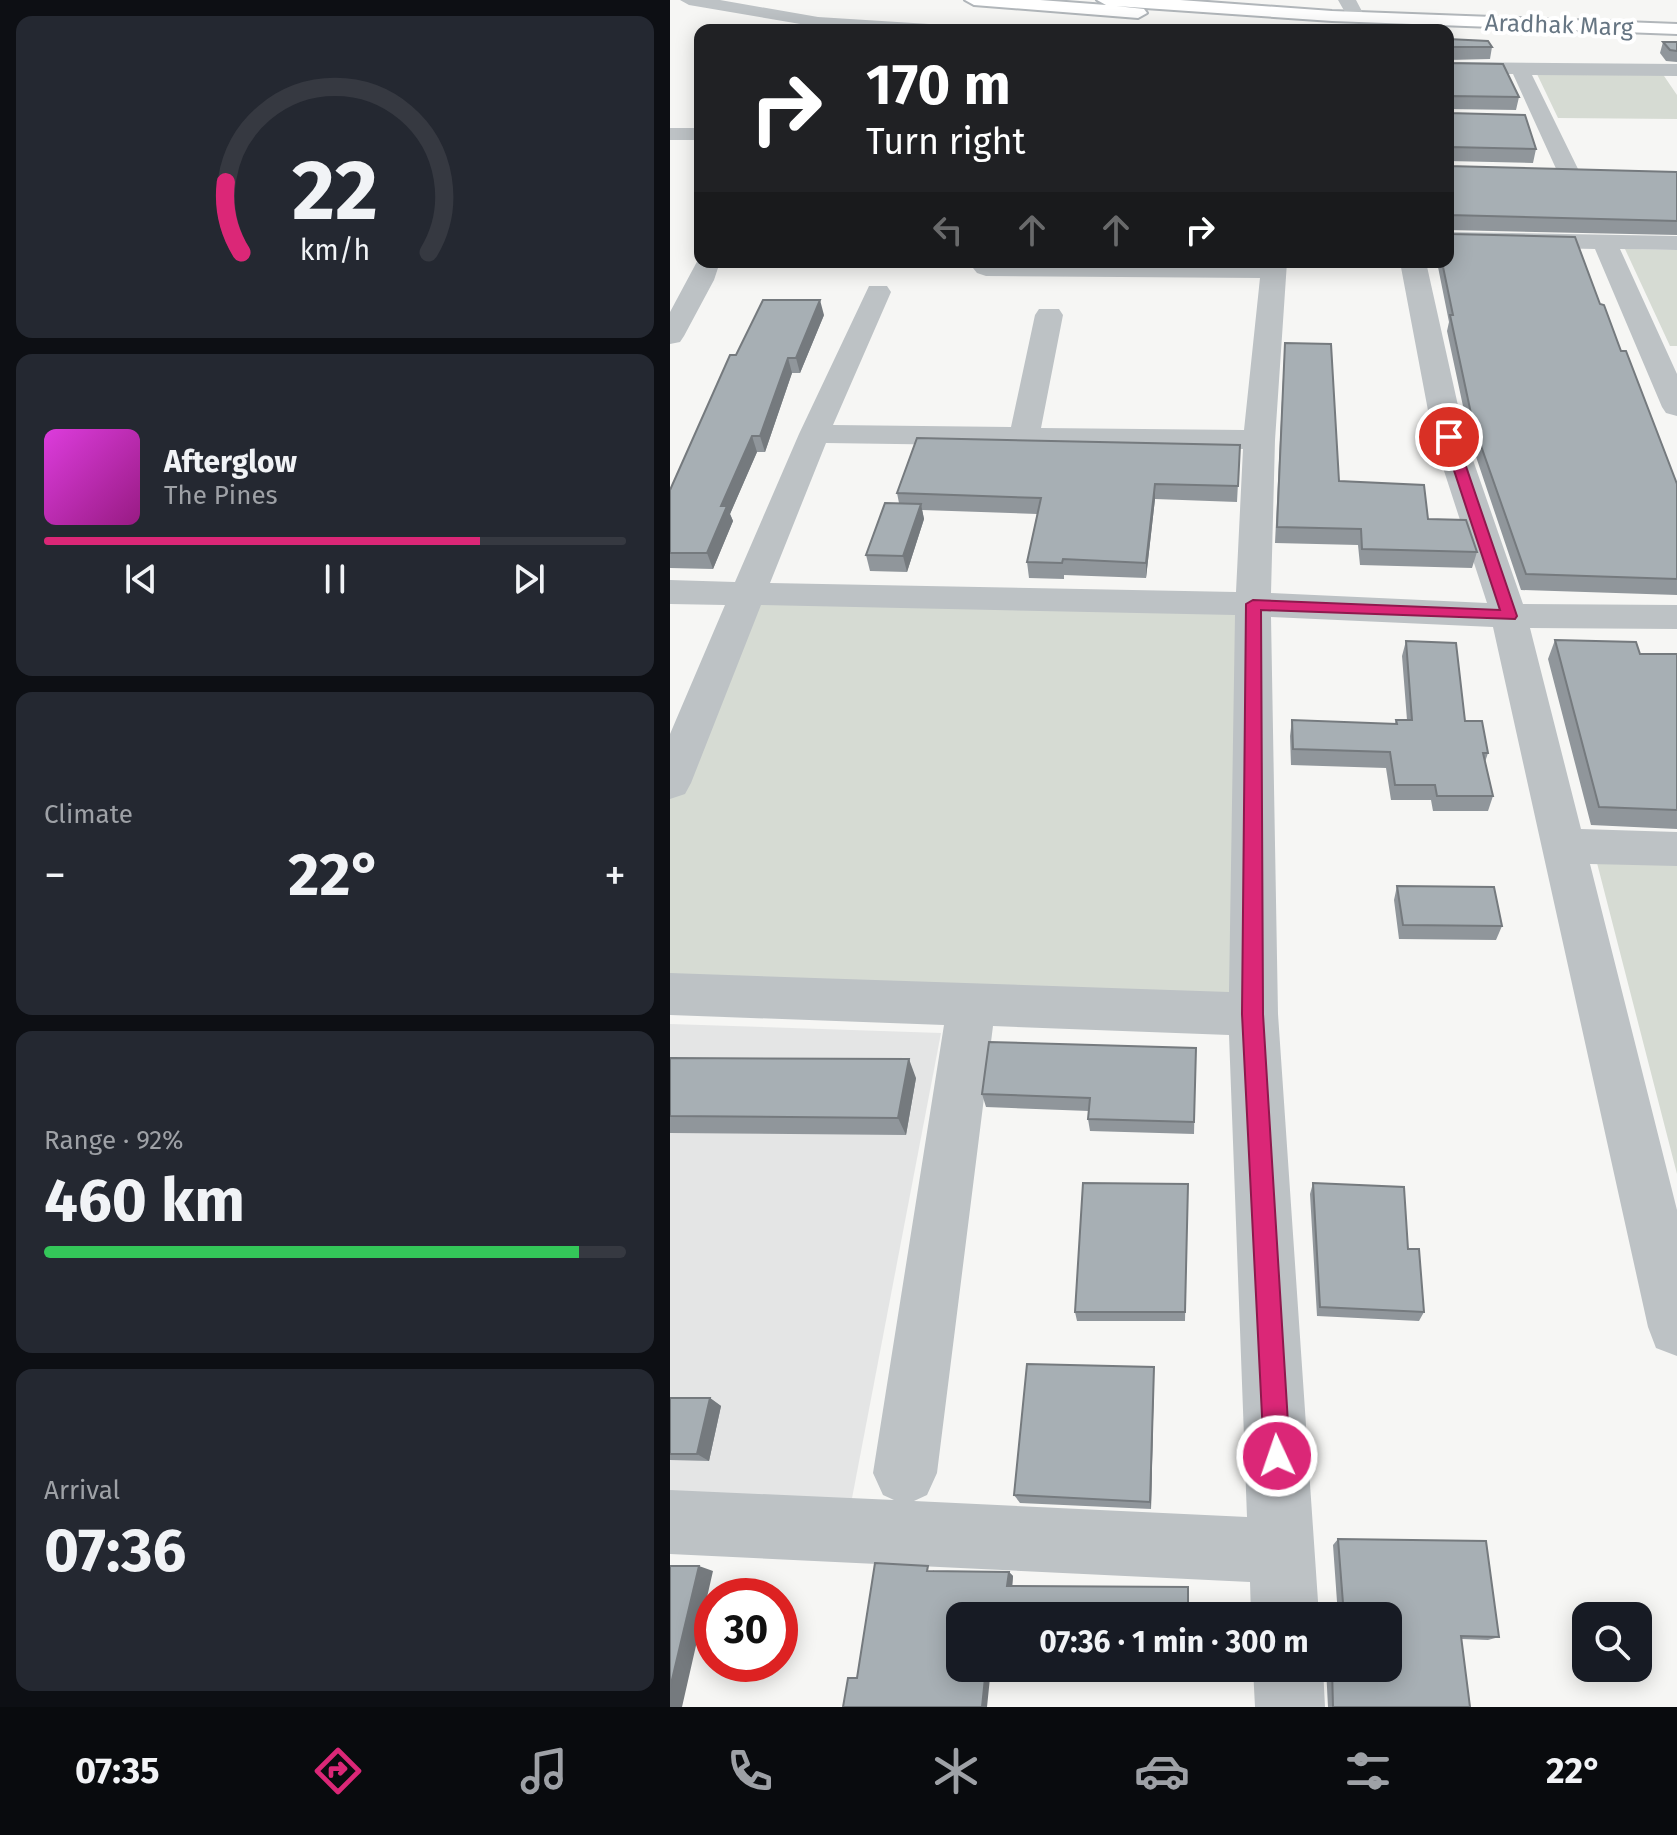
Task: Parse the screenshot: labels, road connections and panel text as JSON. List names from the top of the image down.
{
  "streets": {
    "main road": ["Aradhak Marg"]
  },
  "page": {
    "turn": ["170 m", "Turn right"],
    "song": ["Afterglow", "The Pines"],
    "tile": [
      "Climate",
      ["Range · 92%", "460 km"],
      ["Arrival", "07:36"]
    ],
    "heat": ["−", "22°", "+"],
    "limit": "30",
    "trip": "07:36 · 1 min · 300 m",
    "tabs": ["07:35", "22°"],
    "gauge": ["22", "km/h"]
  }
}
